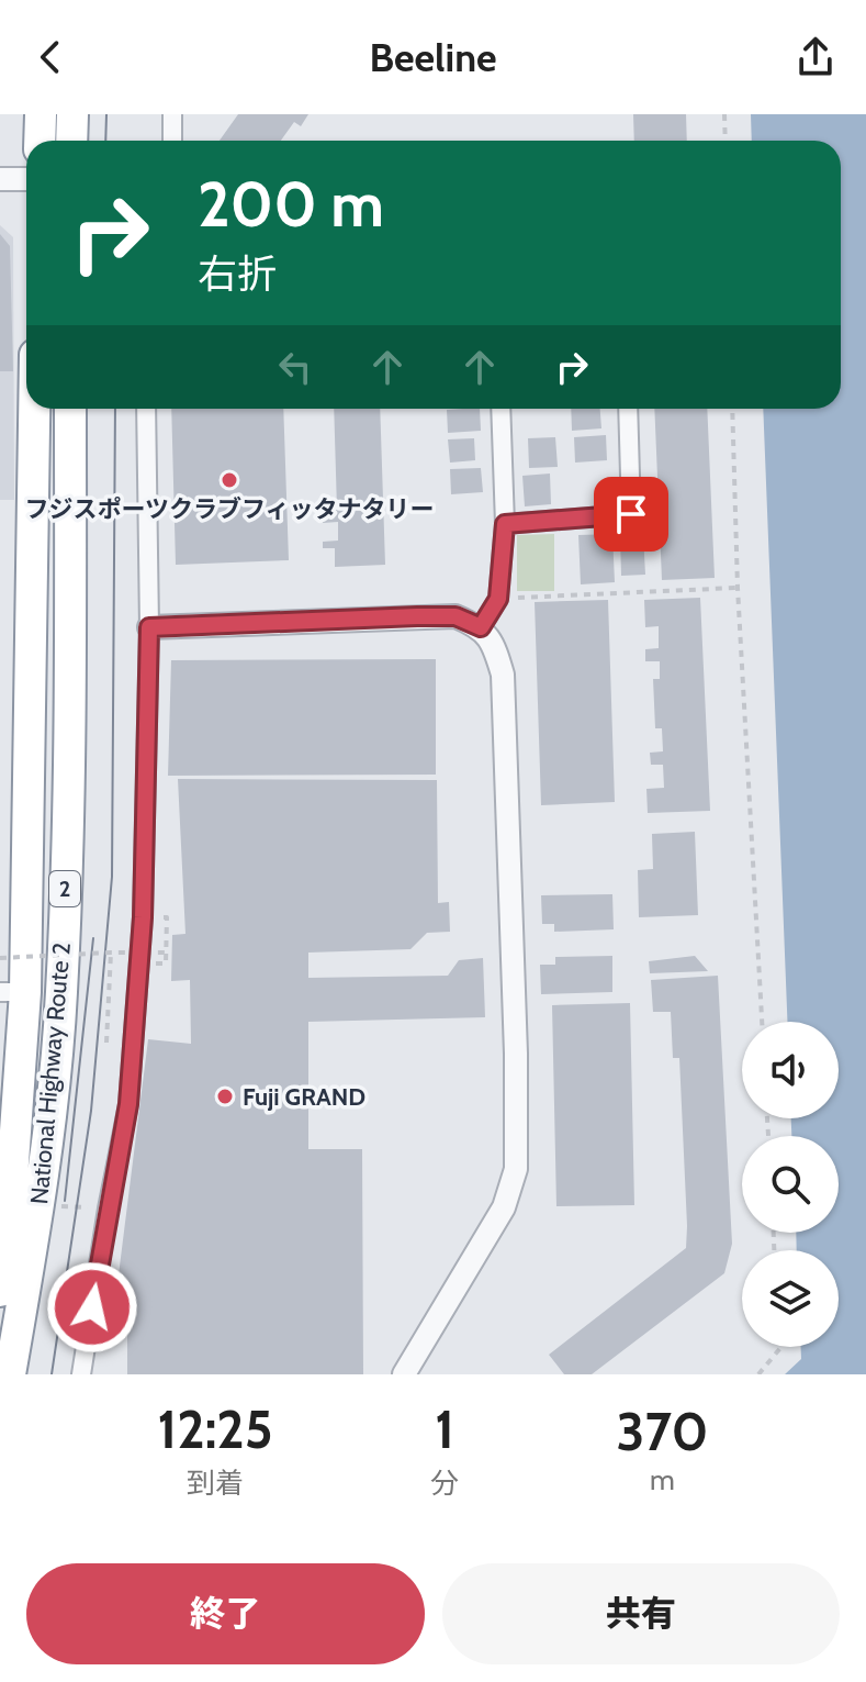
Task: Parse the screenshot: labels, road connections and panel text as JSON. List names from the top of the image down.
{
  "streets": {
    "highway": ["2", "National Highway Route 2"]
  },
  "places": ["フジスポーツクラブフィッタナタリー", "Fuji GRAND"],
  "page": {
    "header": "Beeline",
    "turn": ["200 m", "右折"],
    "eta": [
      "12:25",
      "到着",
      "1",
      "分",
      "370",
      "m"
    ],
    "buttons": ["終了", "共有"]
  }
}
